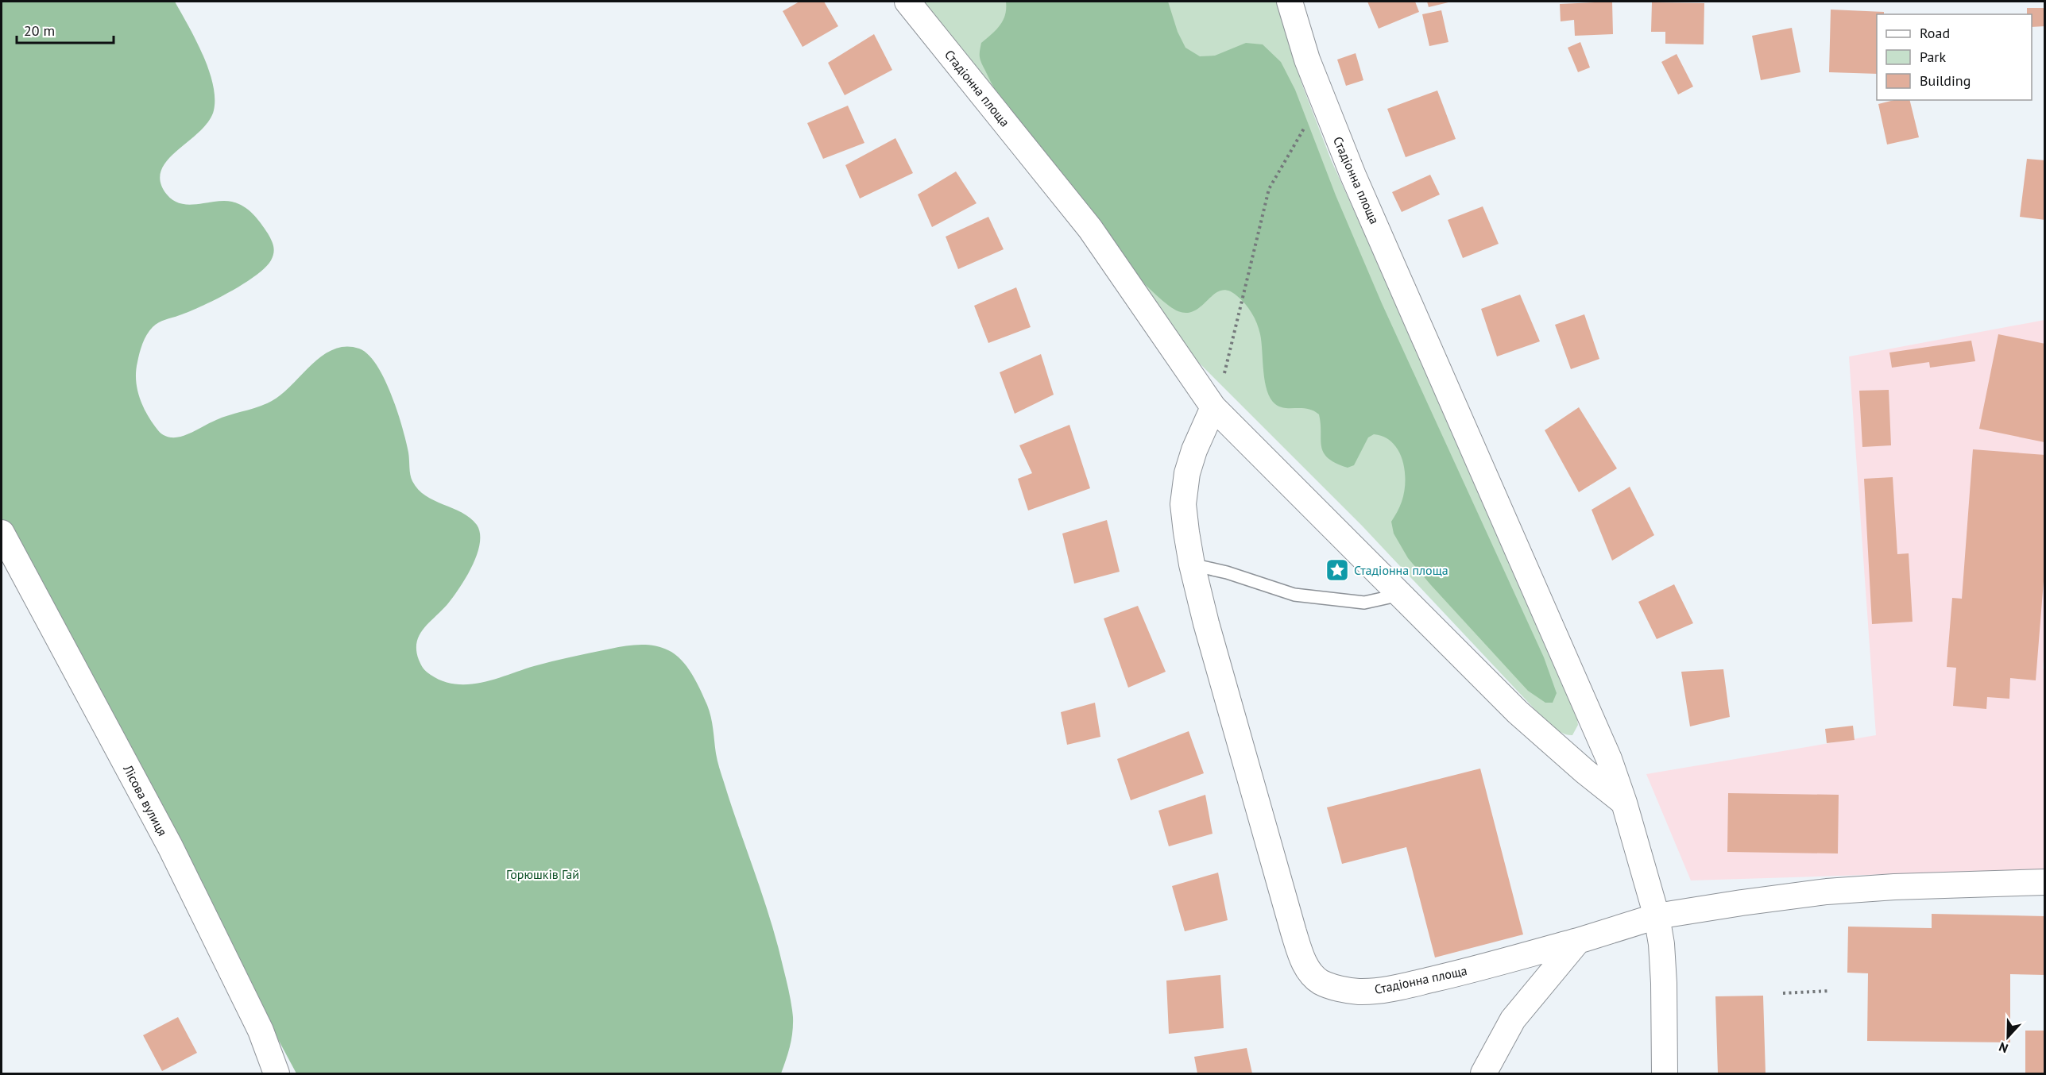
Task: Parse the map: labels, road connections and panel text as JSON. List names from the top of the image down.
{
  "streets": {
    "street": ["Стадіонна площа", "Лісова вулиця"]
  },
  "parks": ["Горюшків Гай"],
  "places": {
    "place": ["Стадіонна площа"]
  },
  "legend": ["Road", "Park", "Building"],
  "scale_bar": "20 m",
  "north": "bottom"
}
